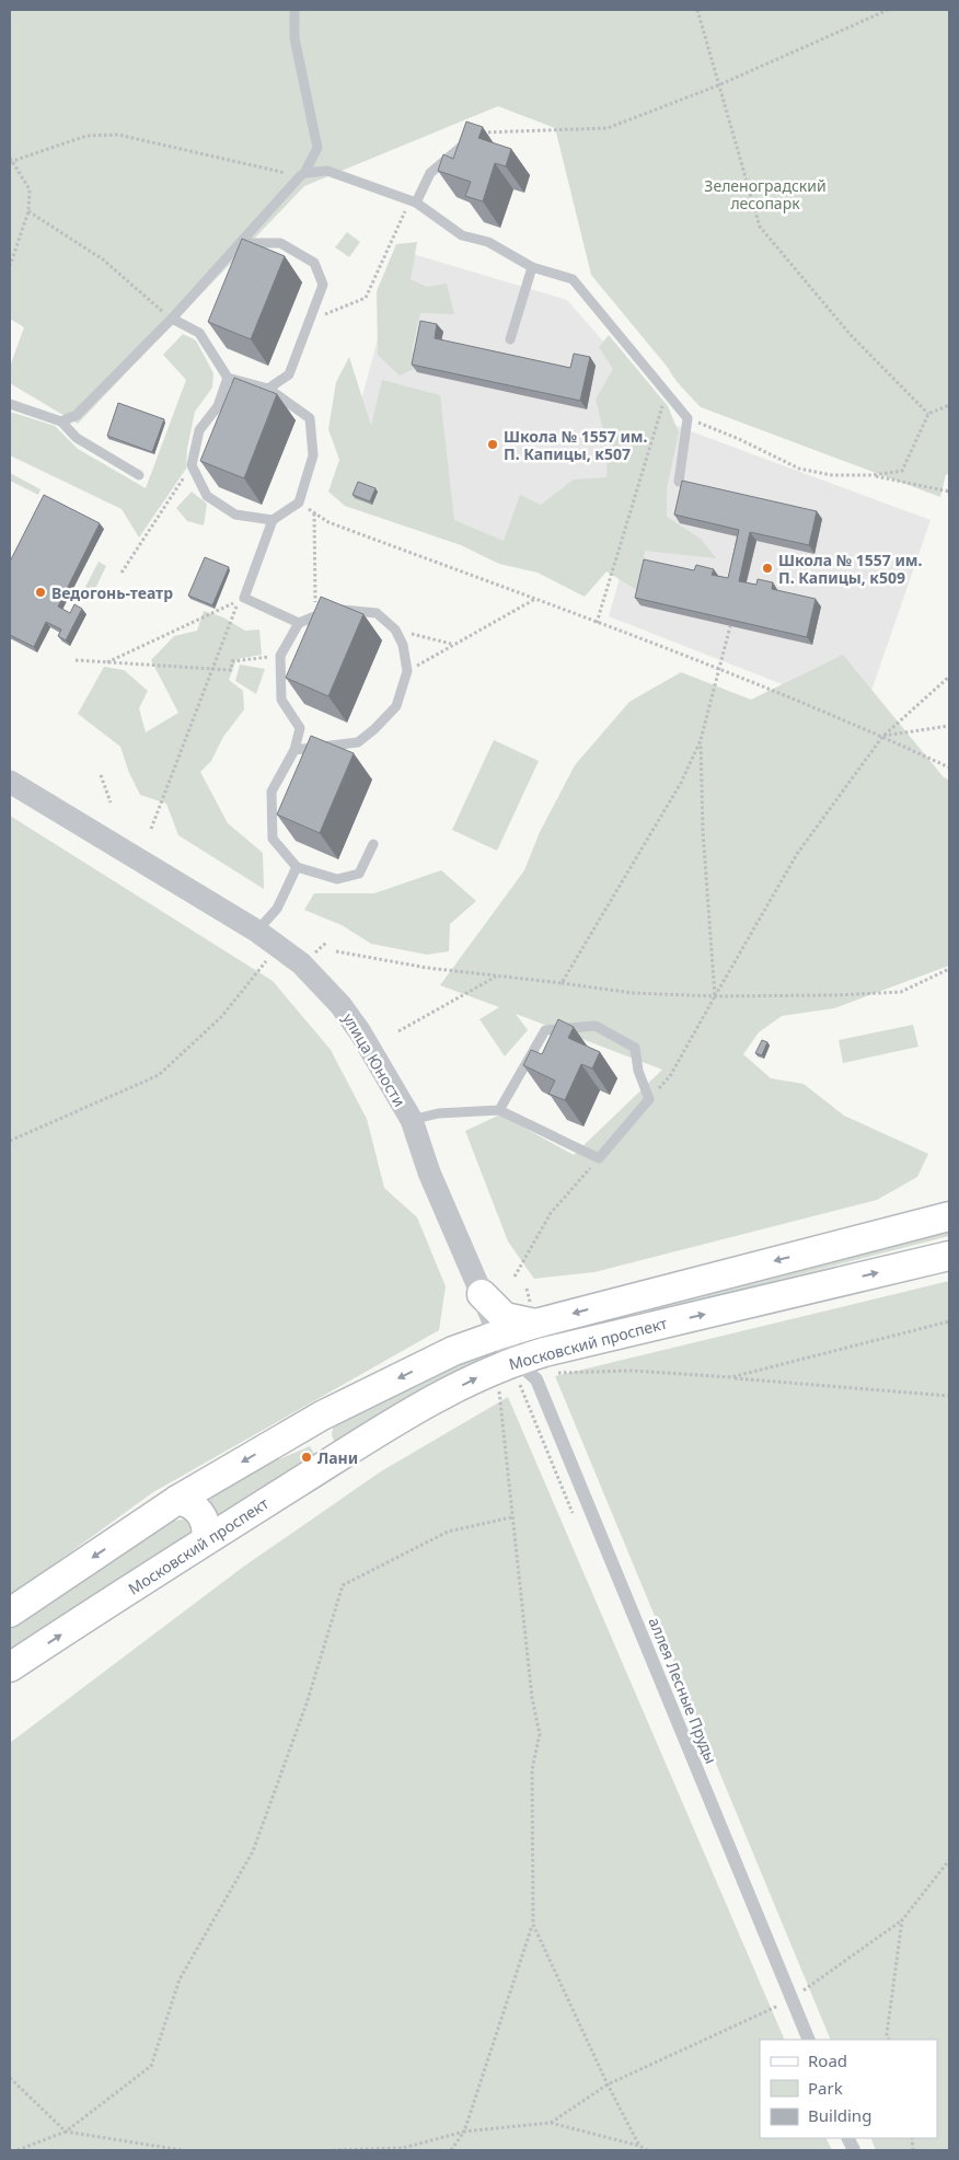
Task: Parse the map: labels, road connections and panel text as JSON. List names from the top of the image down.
{
  "streets": {
    "main road": ["Московский проспект"],
    "street": ["улица Юности", "аллея Лесные Пруды"]
  },
  "crossings": [
    ["улица Юности", "Московский проспект"],
    ["улица Юности", "аллея Лесные Пруды"],
    ["Московский проспект", "аллея Лесные Пруды"]
  ],
  "parks": ["Зеленоградский лесопарк"],
  "places": [
    "Школа № 1557 им. П. Капицы, к507",
    "Школа № 1557 им. П. Капицы, к509",
    "Ведогонь-театр",
    "Лани"
  ],
  "legend": ["Road", "Park", "Building"]
}
